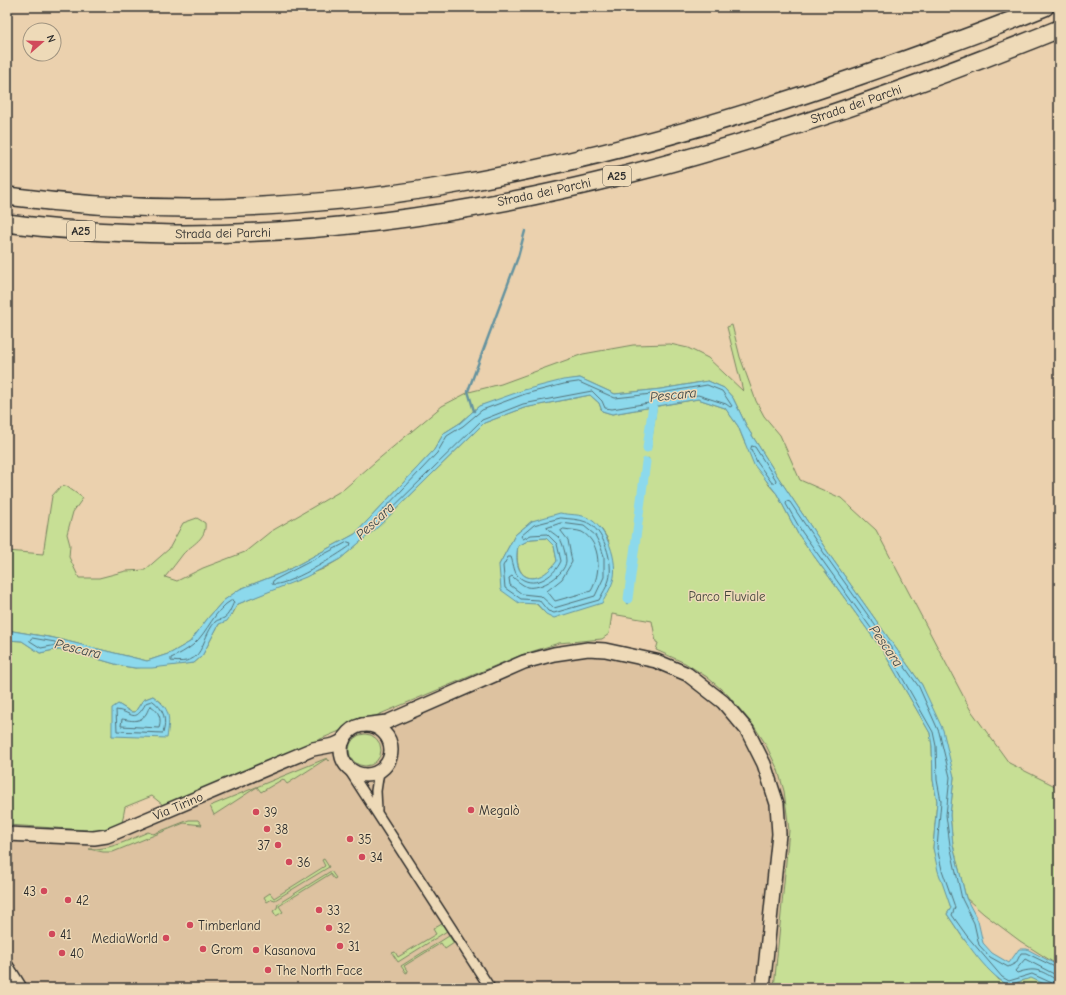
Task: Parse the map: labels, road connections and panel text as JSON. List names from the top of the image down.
{
  "streets": {
    "highway": ["Strada dei Parchi", "A25"],
    "street": ["Via Tirino"]
  },
  "water": ["Pescara"],
  "parks": ["Parco Fluviale"],
  "places": [
    "Megalò",
    "39",
    "38",
    "35",
    "37",
    "34",
    "36",
    "43",
    "42",
    "33",
    "Timberland",
    "32",
    "41",
    "MediaWorld",
    "31",
    "Grom",
    "Kasanova",
    "40",
    "The North Face"
  ],
  "north": "right"
}
